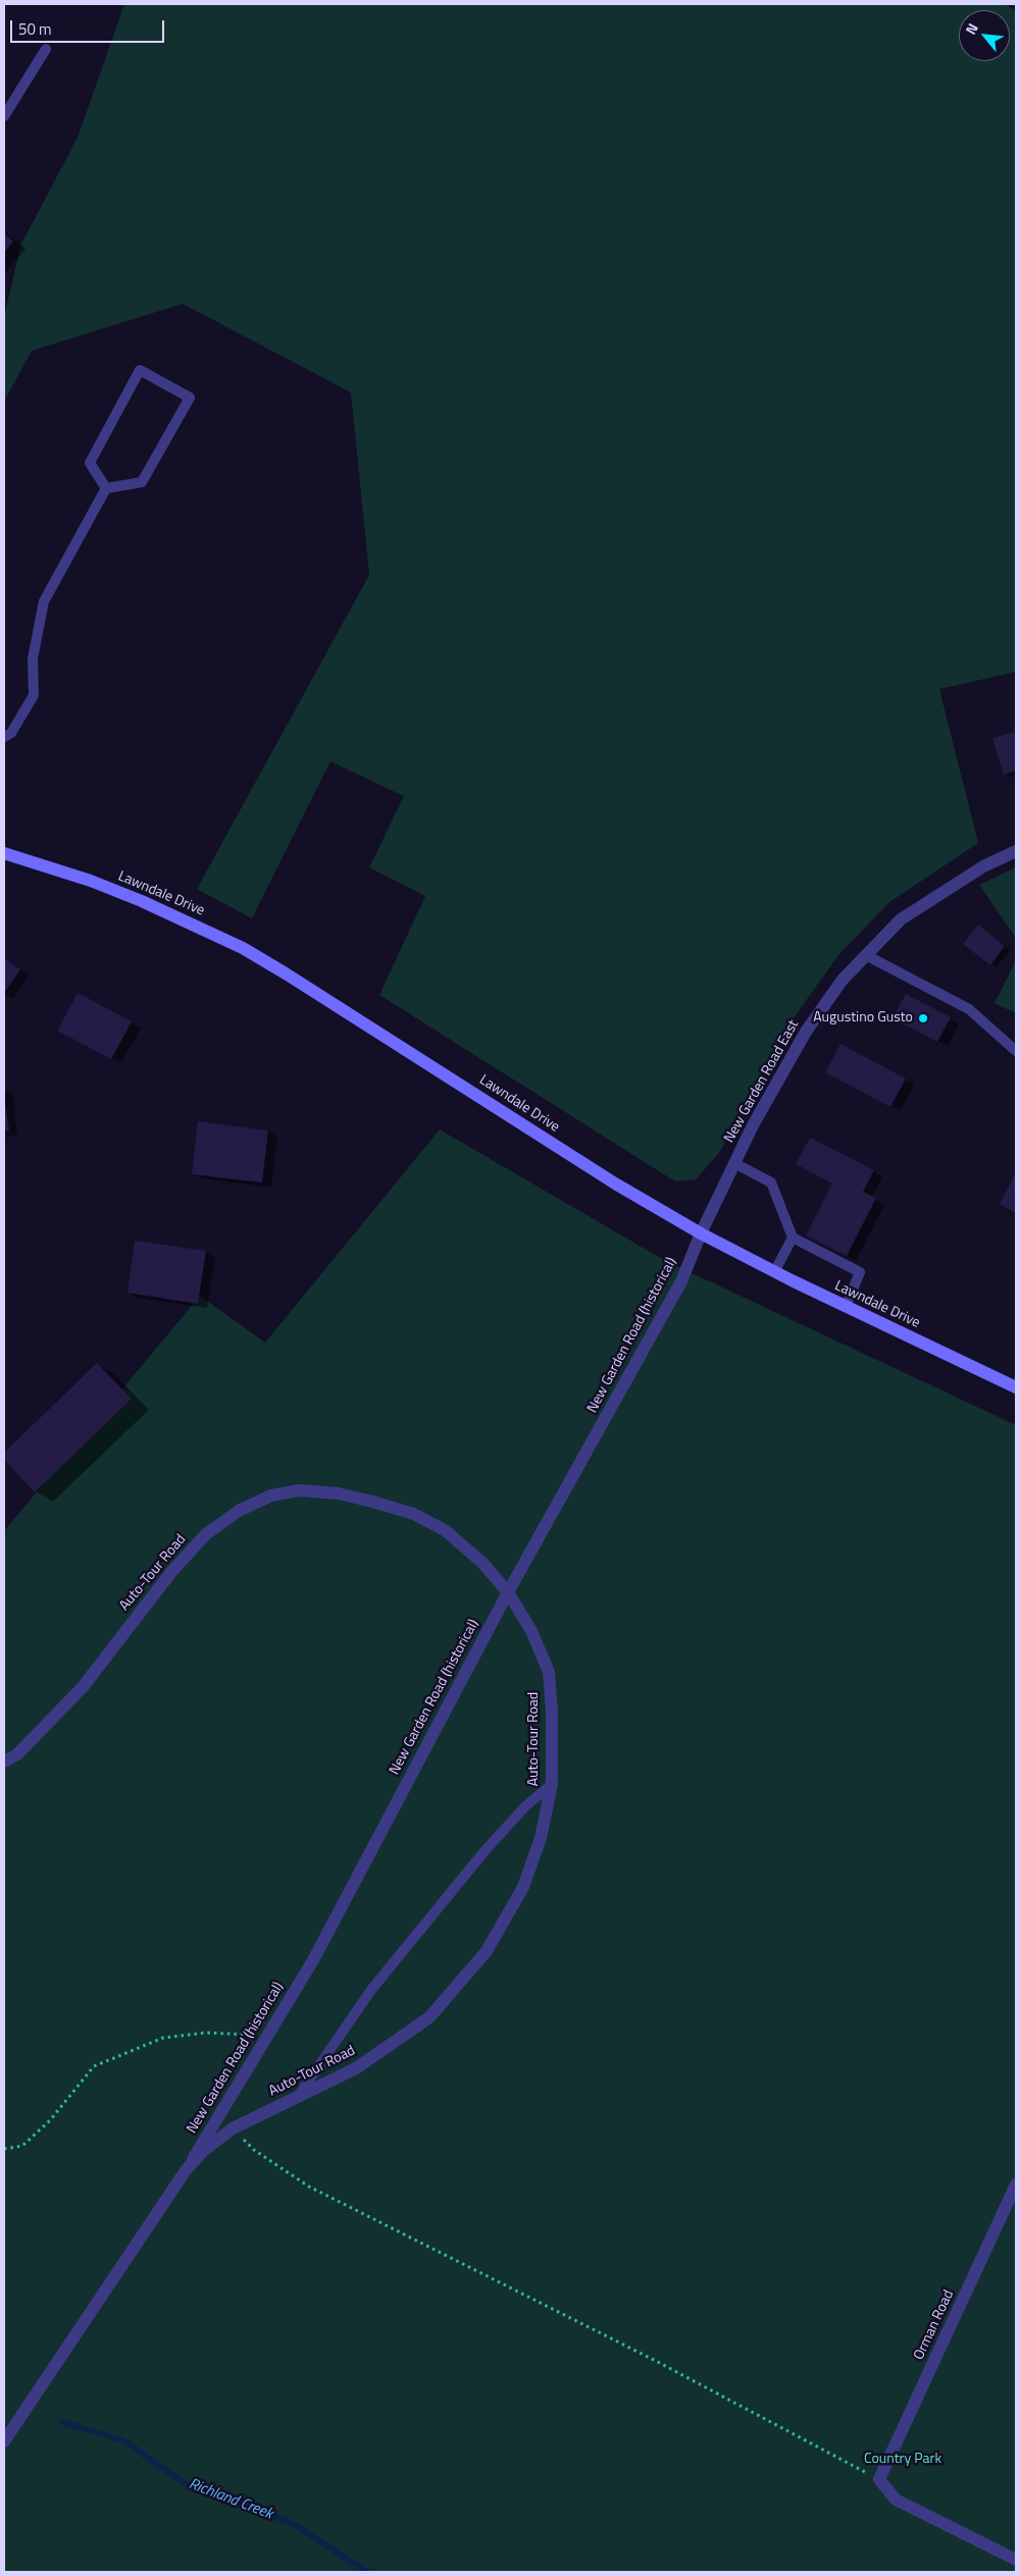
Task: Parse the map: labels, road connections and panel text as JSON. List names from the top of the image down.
{
  "streets": {
    "main road": ["Lawndale Drive"],
    "street": [
      "New Garden Road East",
      "New Garden Road (historical)",
      "Auto-Tour Road",
      "Orman Road"
    ]
  },
  "crossings": [
    ["Lawndale Drive", "New Garden Road East"],
    ["Lawndale Drive", "New Garden Road (historical)"],
    ["New Garden Road East", "New Garden Road (historical)"],
    ["New Garden Road (historical)", "Auto-Tour Road"]
  ],
  "water": ["Richland Creek"],
  "parks": ["Country Park"],
  "places": ["Augustino Gusto"],
  "scale_bar": "50 m",
  "north": "top left"
}
